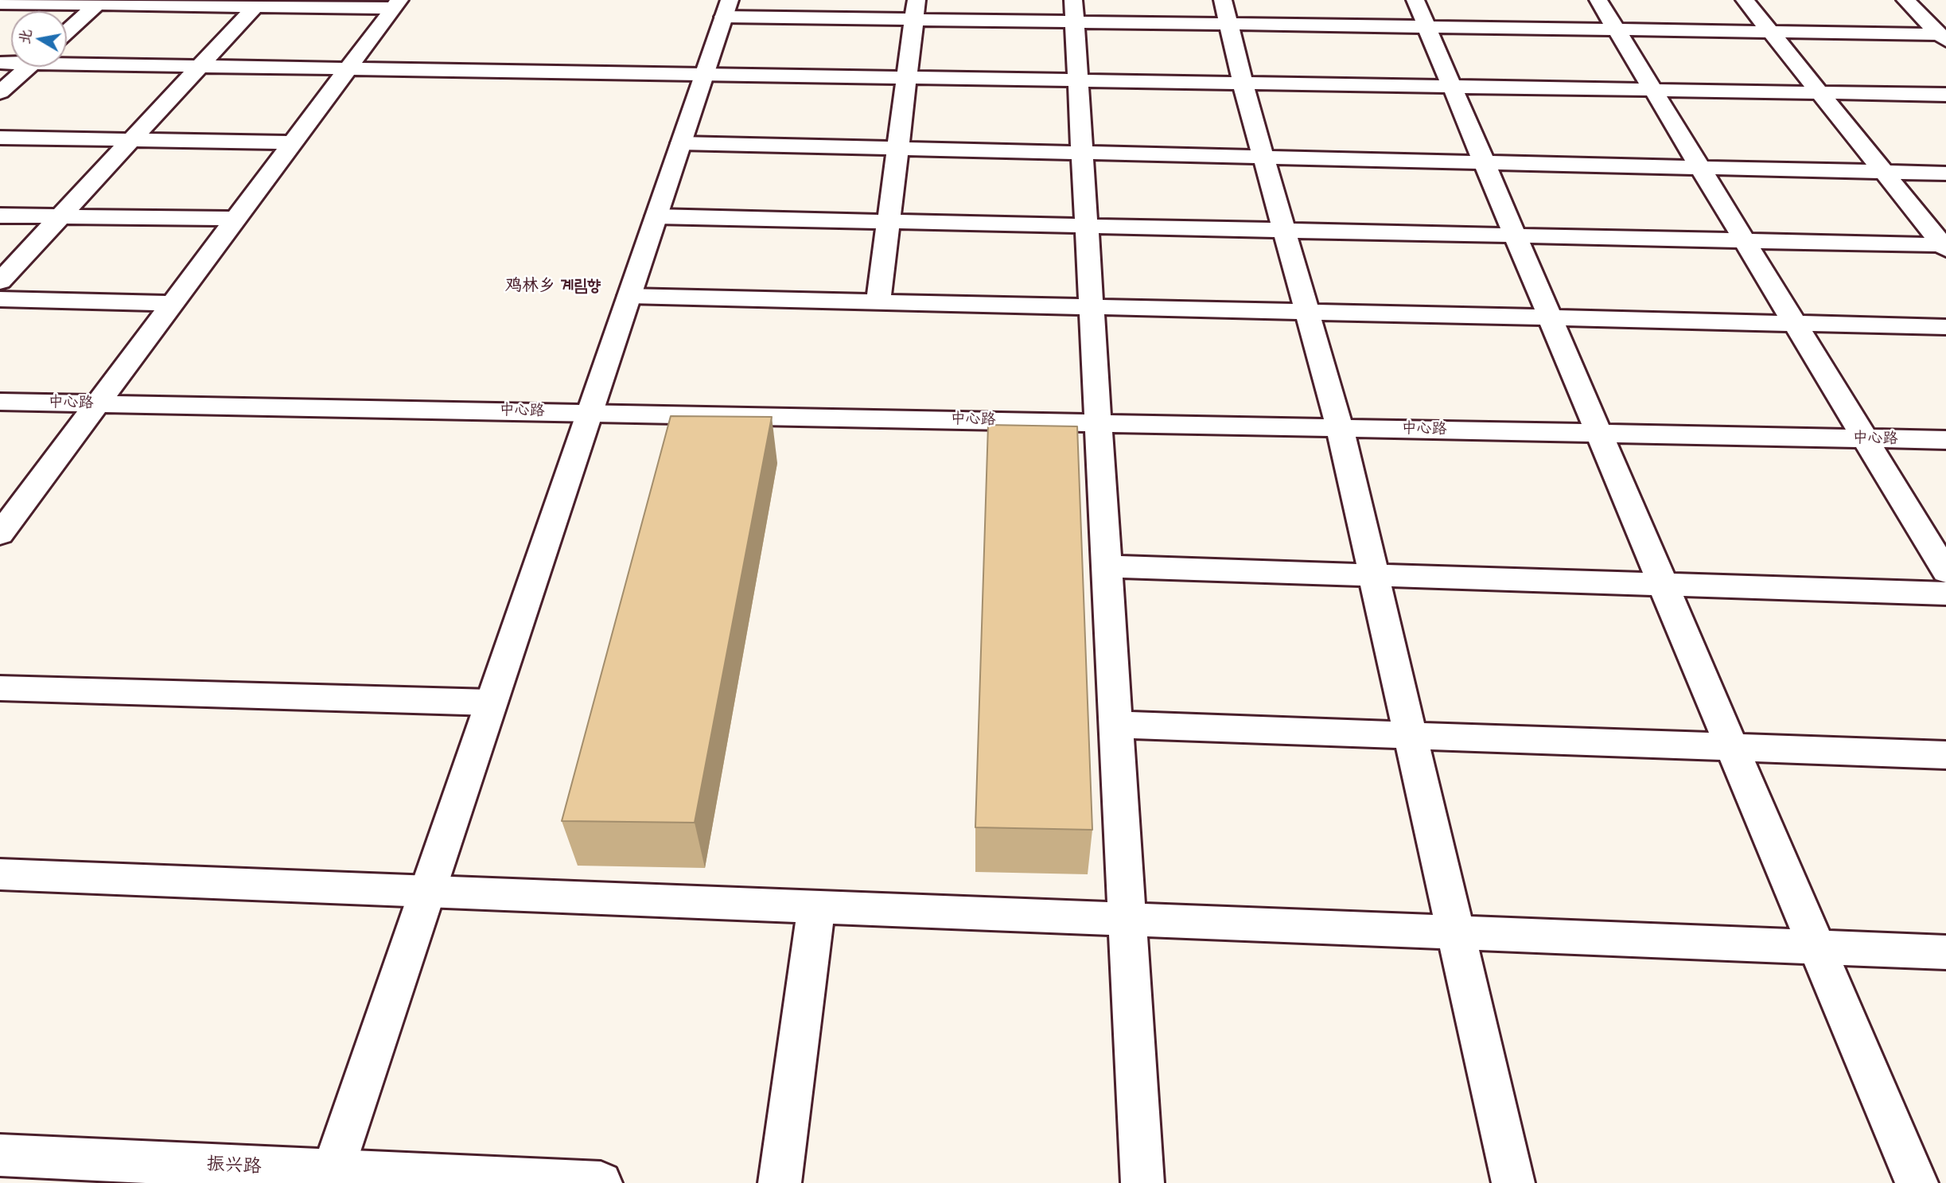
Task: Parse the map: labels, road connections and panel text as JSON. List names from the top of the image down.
{
  "streets": {
    "street": ["中心路", "振兴路"]
  },
  "districts": ["鸡林乡 계림향"],
  "north": "left"
}
